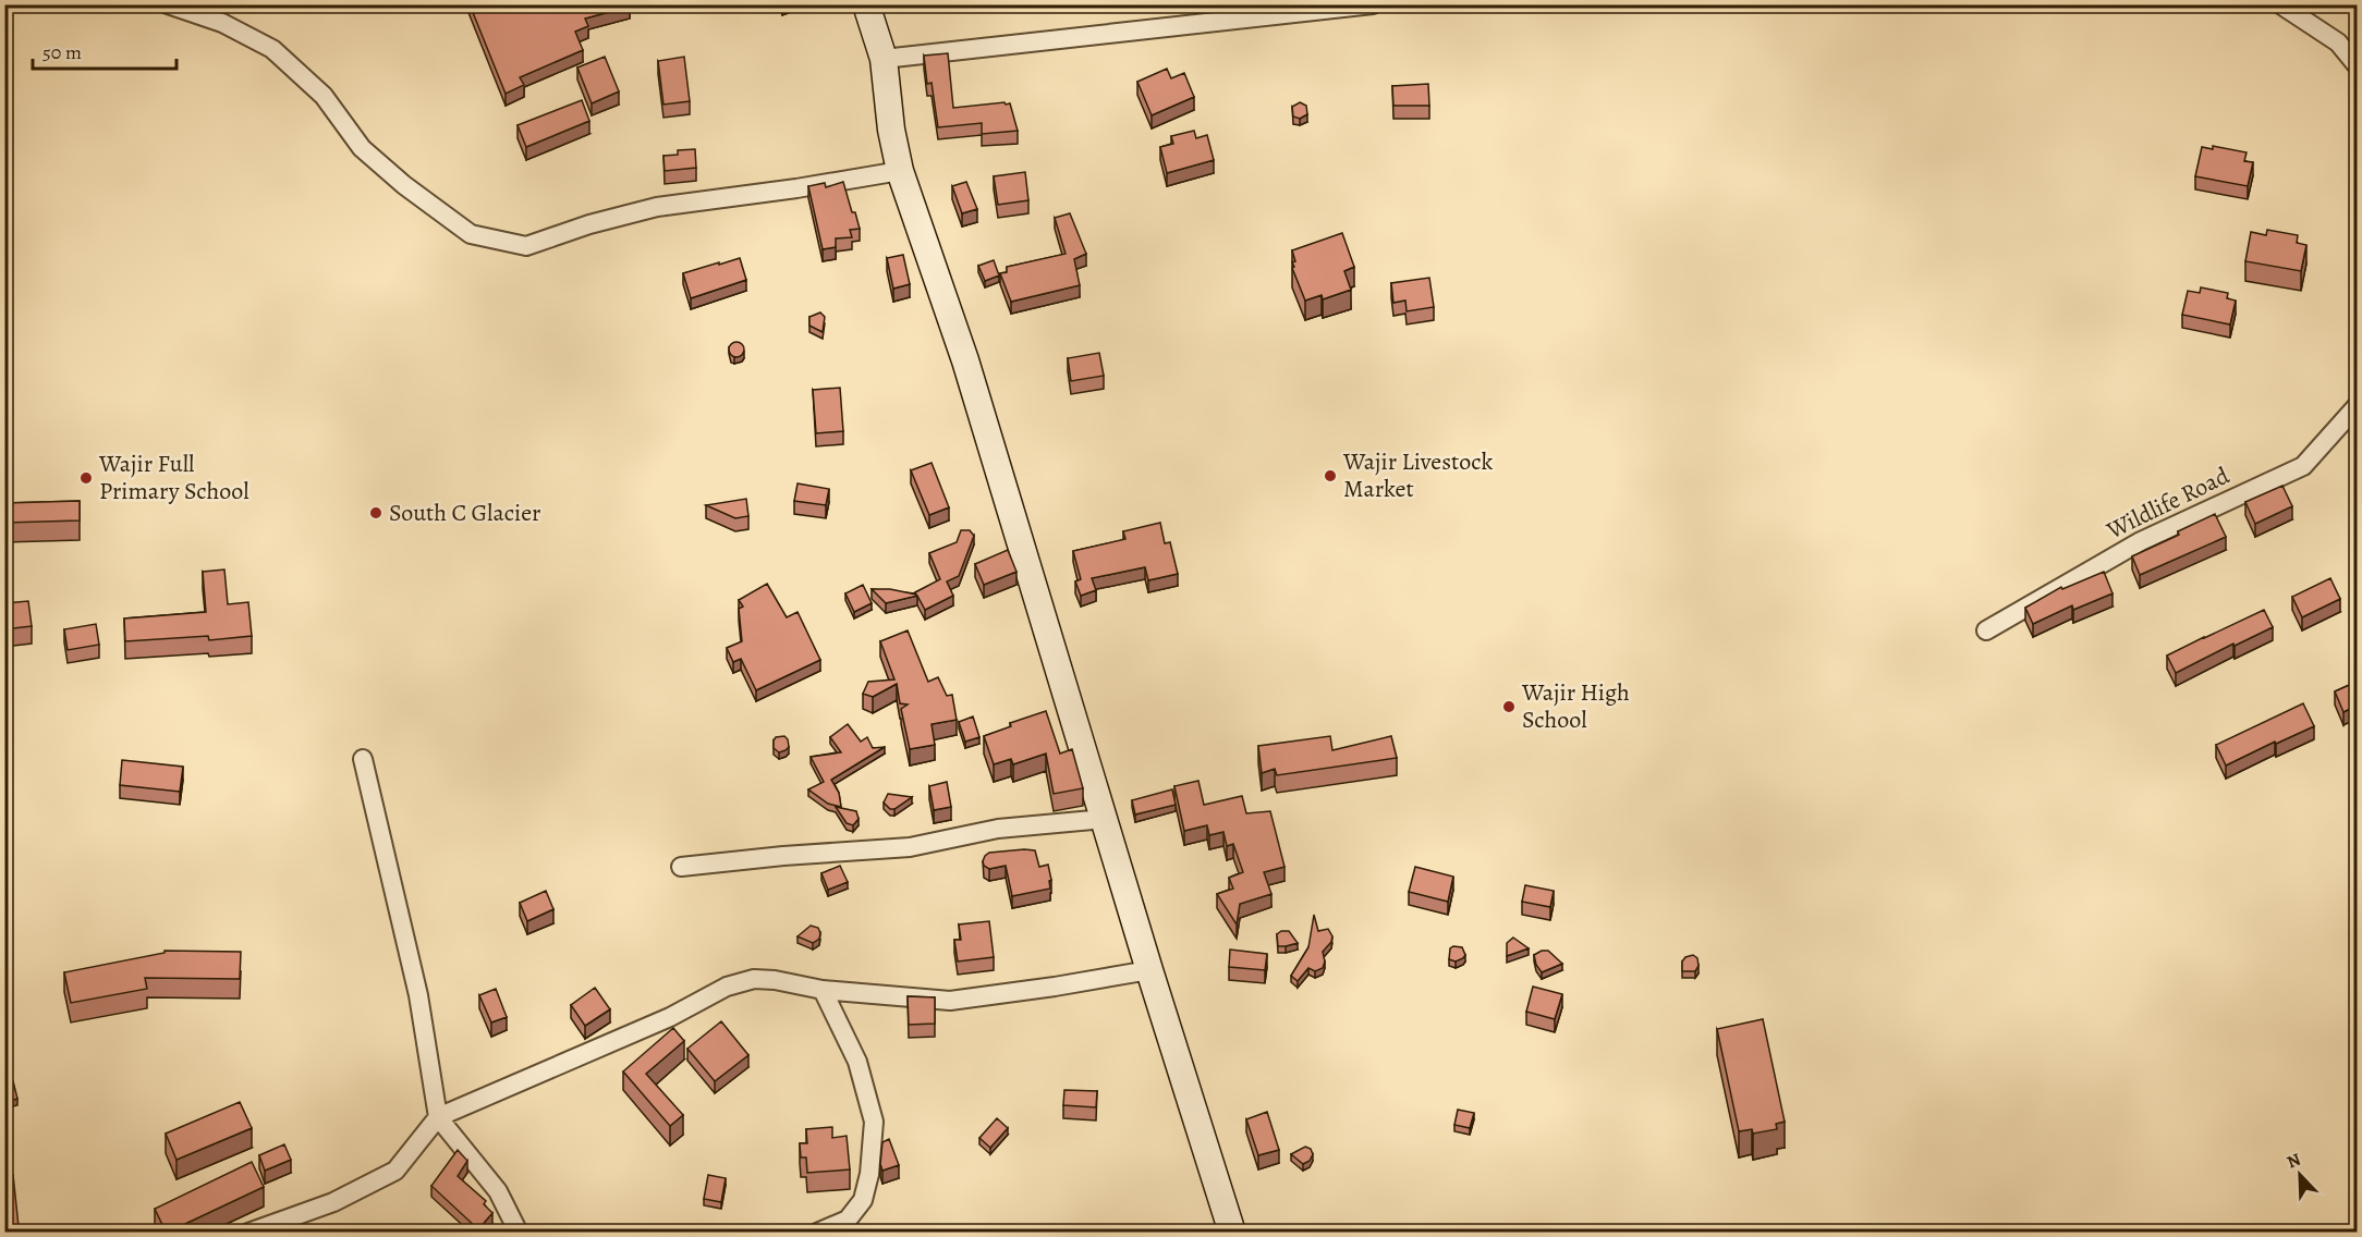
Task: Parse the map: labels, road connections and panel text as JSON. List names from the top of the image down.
{
  "streets": {
    "street": ["Wildlife Road"]
  },
  "places": [
    "Wajir Livestock Market",
    "Wajir Full Primary School",
    "South C Glacier",
    "Wajir High School"
  ],
  "scale_bar": "50 m",
  "north": "top left"
}
